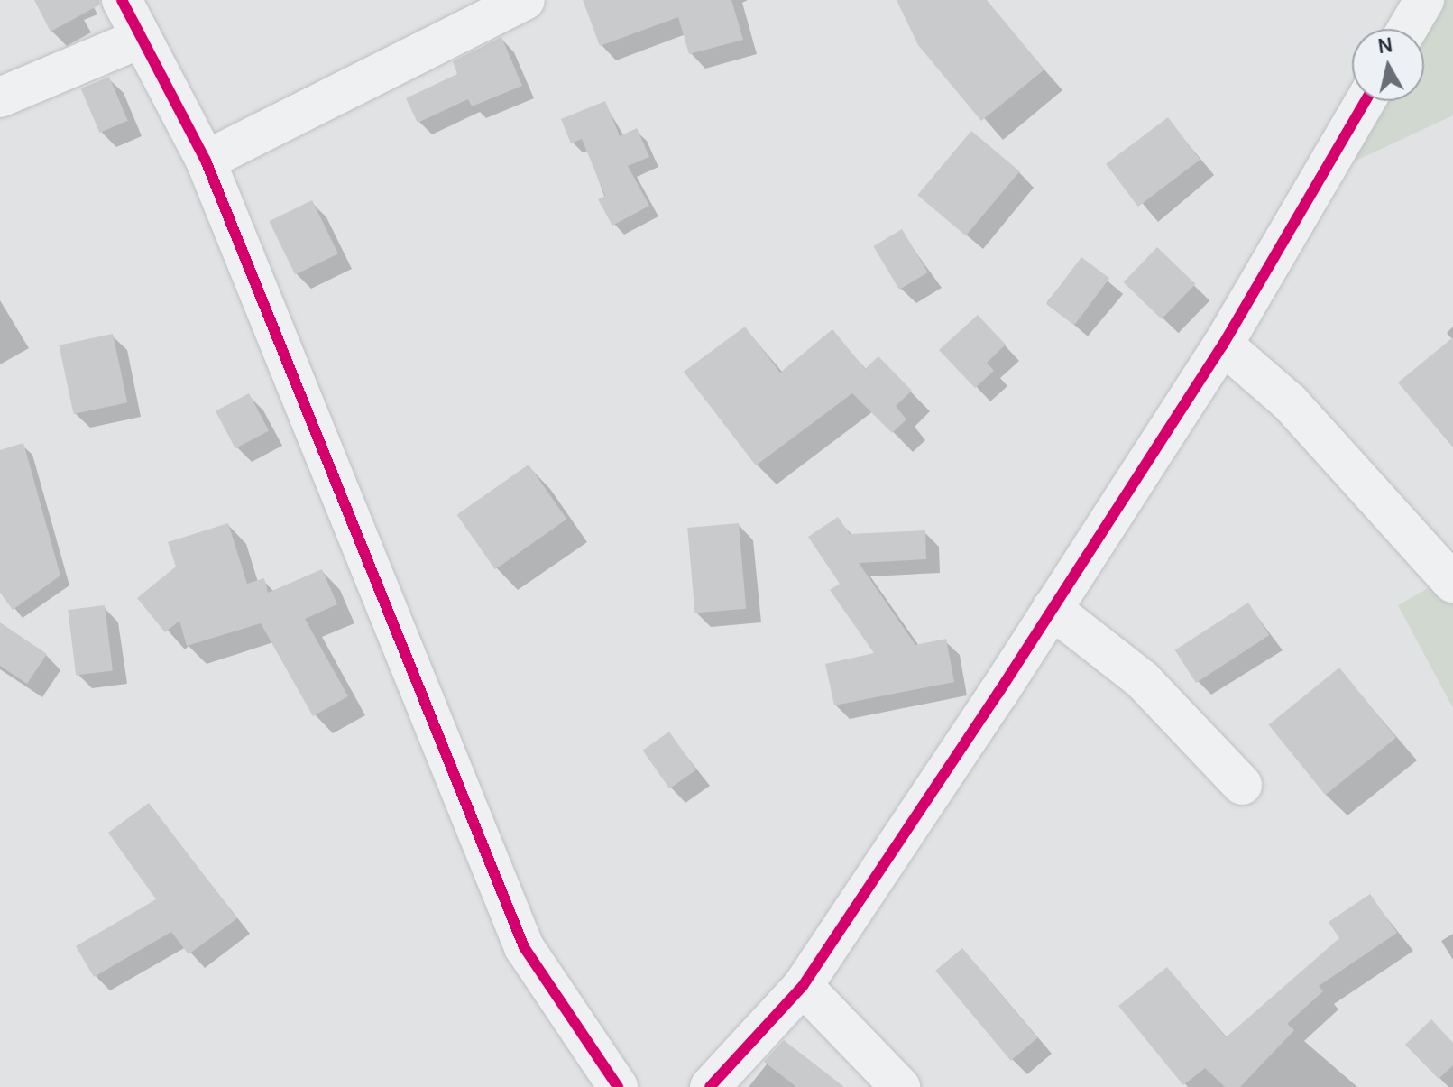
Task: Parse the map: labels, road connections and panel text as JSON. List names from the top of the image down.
{
  "north": "top"
}
